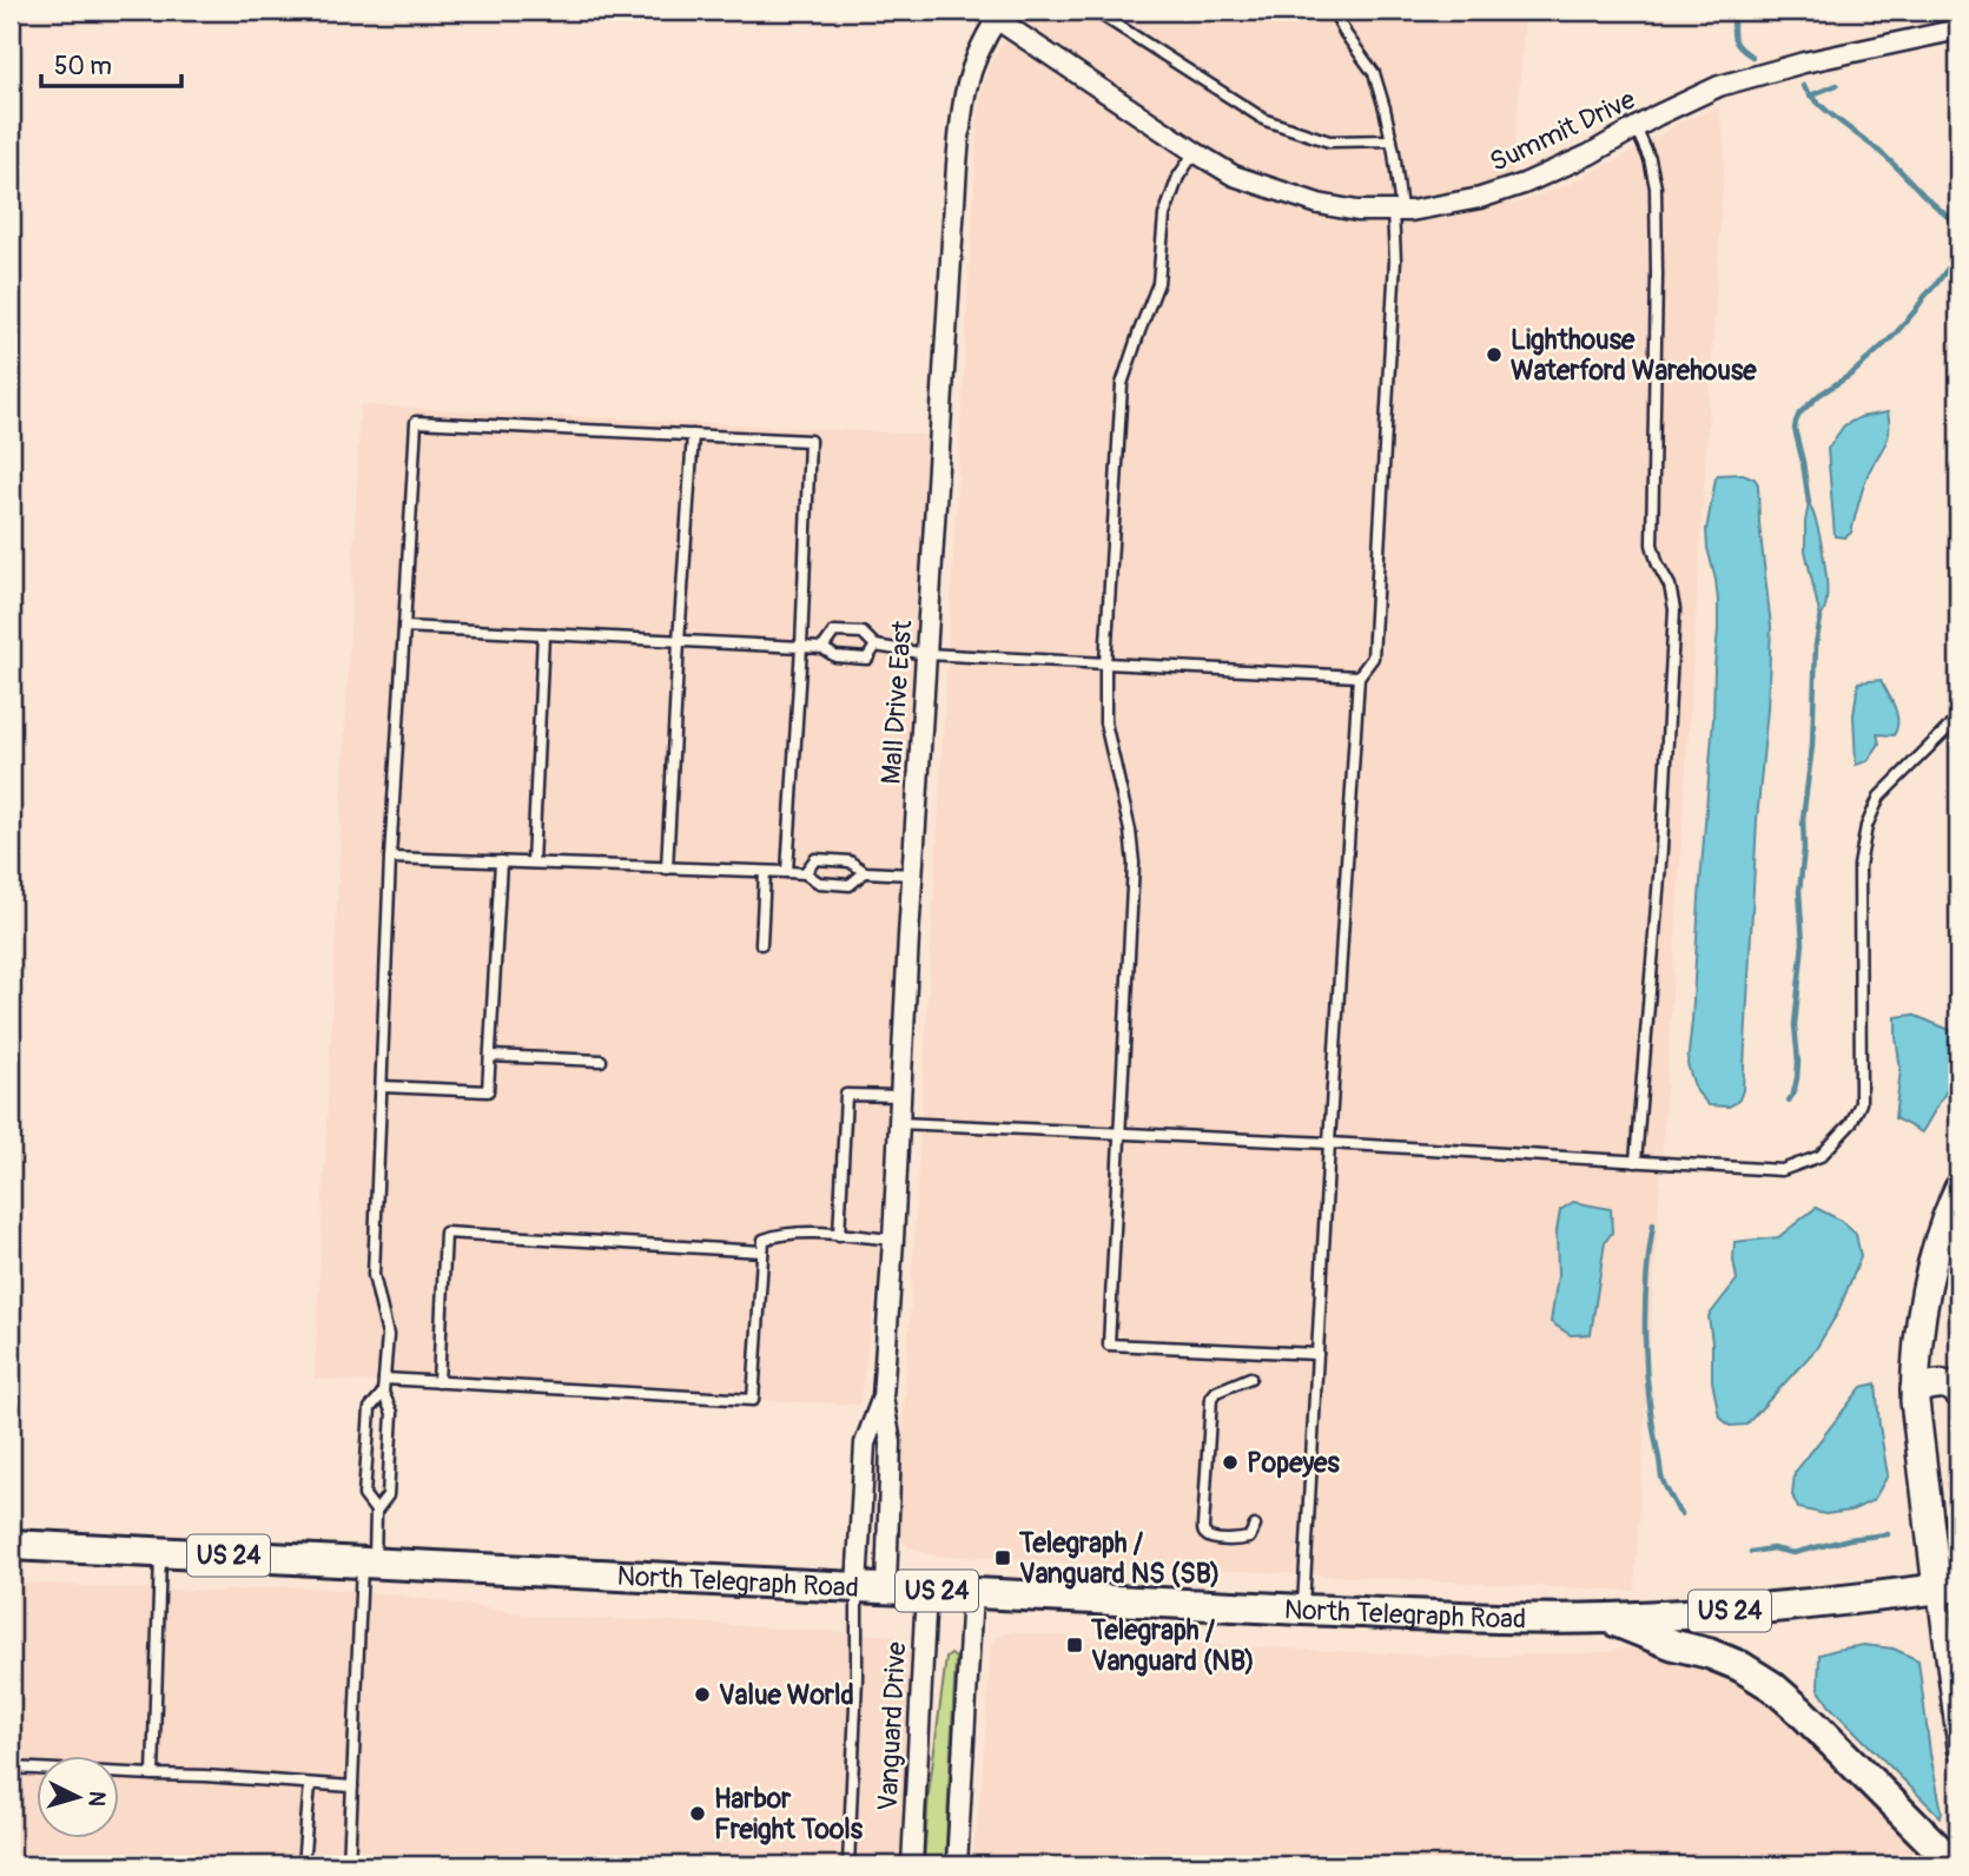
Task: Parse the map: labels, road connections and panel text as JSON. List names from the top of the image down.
{
  "streets": {
    "main road": ["US 24", "North Telegraph Road"],
    "street": ["Summit Drive", "Mall Drive East", "Vanguard Drive"]
  },
  "crossings": [
    ["Summit Drive", "Mall Drive East"],
    ["Mall Drive East", "North Telegraph Road"],
    ["North Telegraph Road", "Vanguard Drive"]
  ],
  "places": {
    "other": [
      "Lighthouse Waterford Warehouse",
      "Popeyes",
      "Value World",
      "Harbor Freight Tools"
    ],
    "transit": ["Telegraph / Vanguard NS (SB)", "Telegraph / Vanguard (NB)"]
  },
  "scale_bar": "50 m",
  "north": "right"
}
